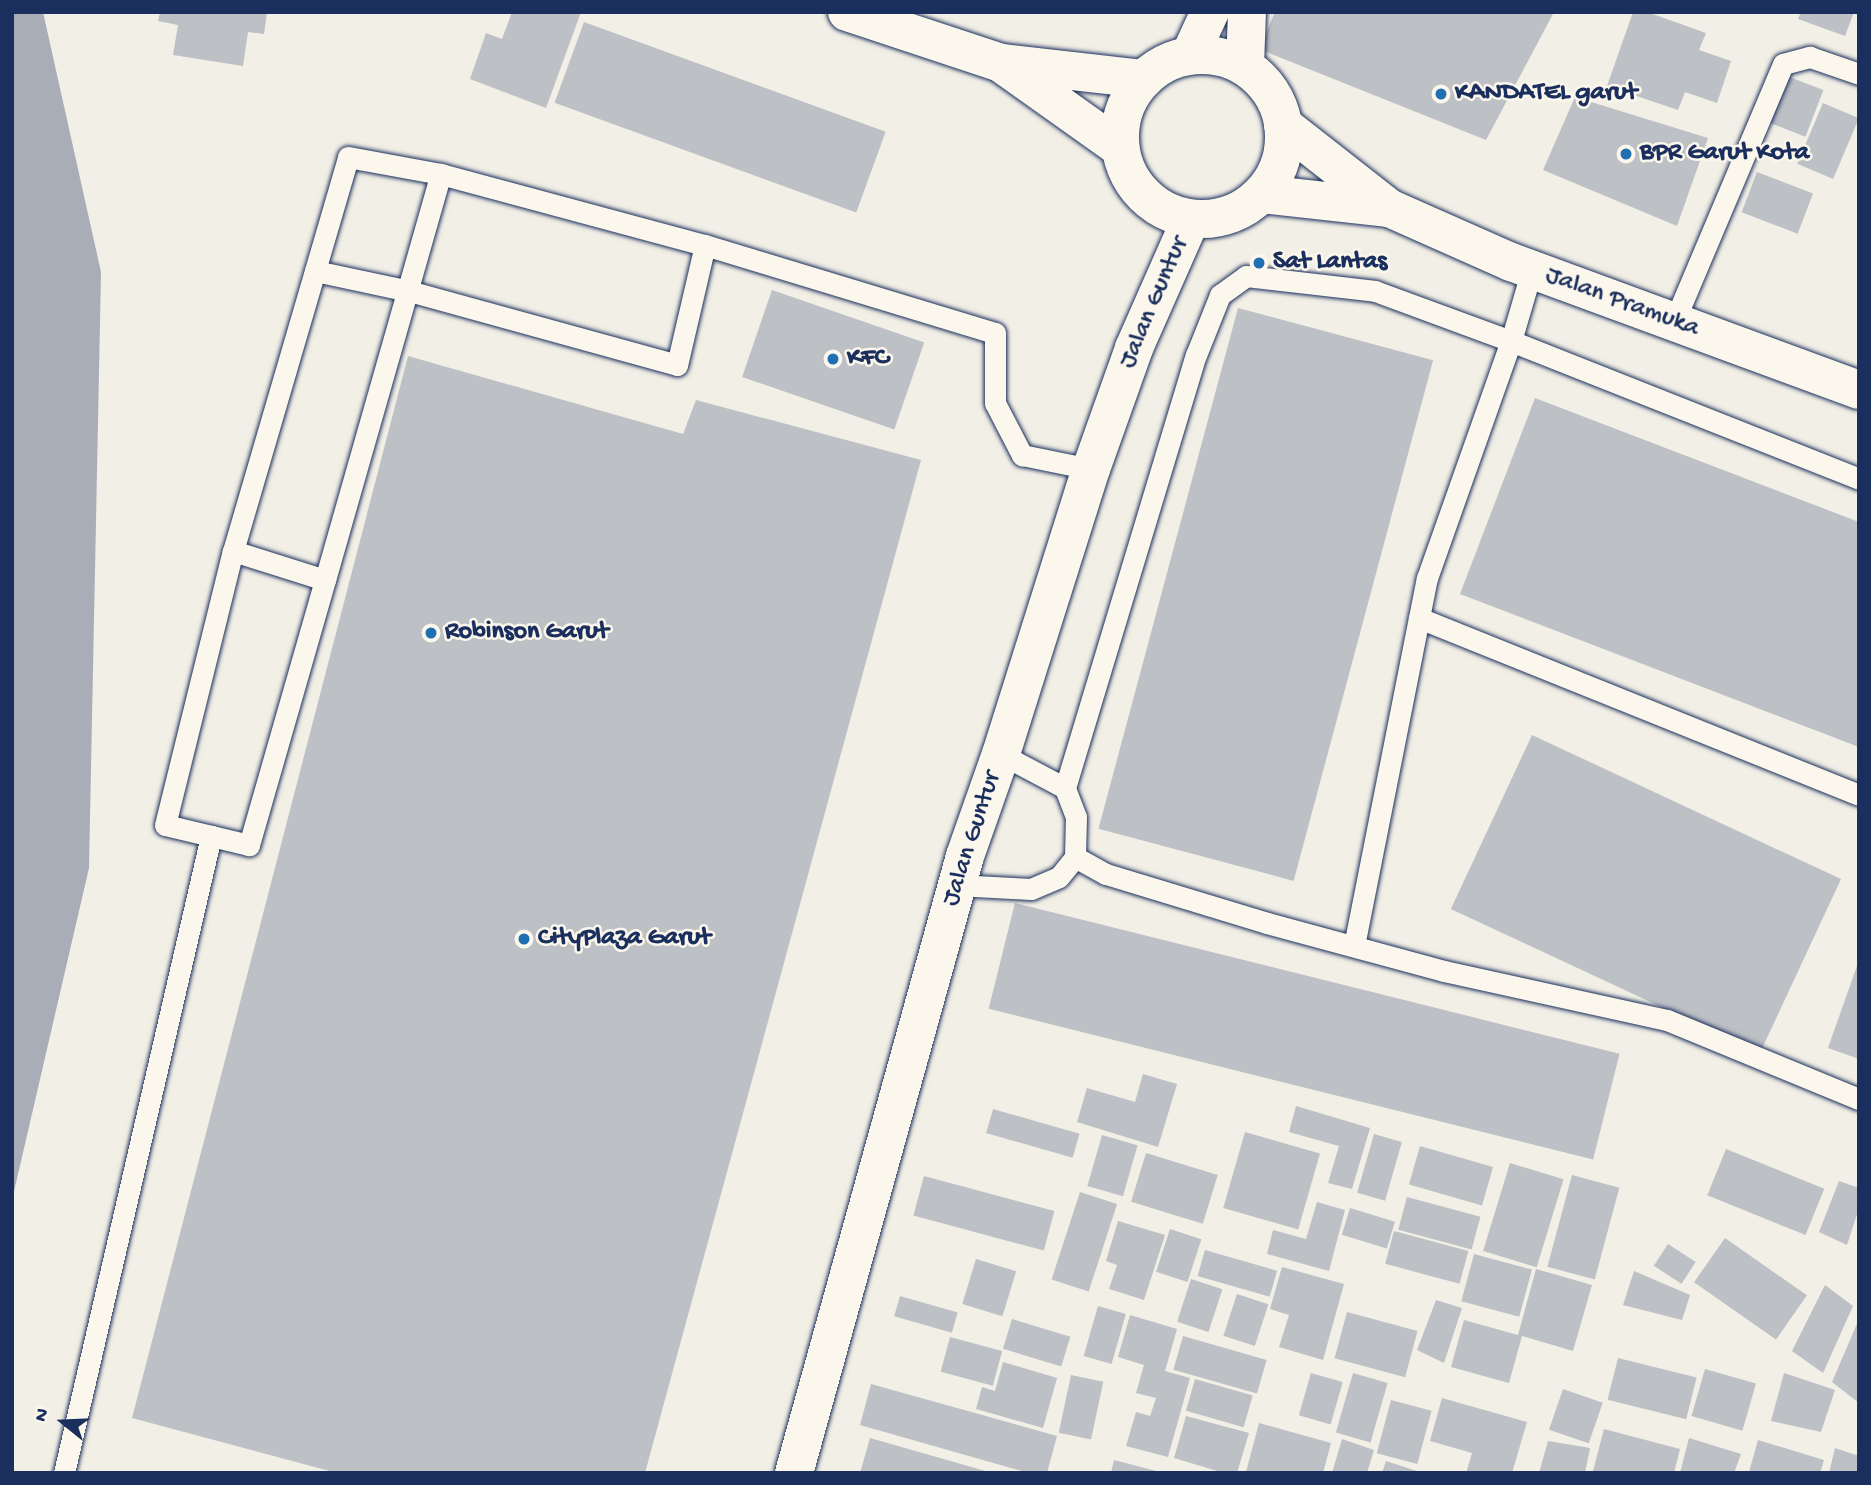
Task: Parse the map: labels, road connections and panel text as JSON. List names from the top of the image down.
{
  "streets": {
    "street": ["Jalan Guntur", "Jalan Pramuka"]
  },
  "crossings": [
    ["Jalan Guntur", "Jalan Pramuka"]
  ],
  "places": [
    "KANDATEL garut",
    "BPR Garut Kota",
    "Sat Lantas",
    "KFC",
    "Robinson Garut",
    "CityPlaza Garut"
  ],
  "north": "left"
}
